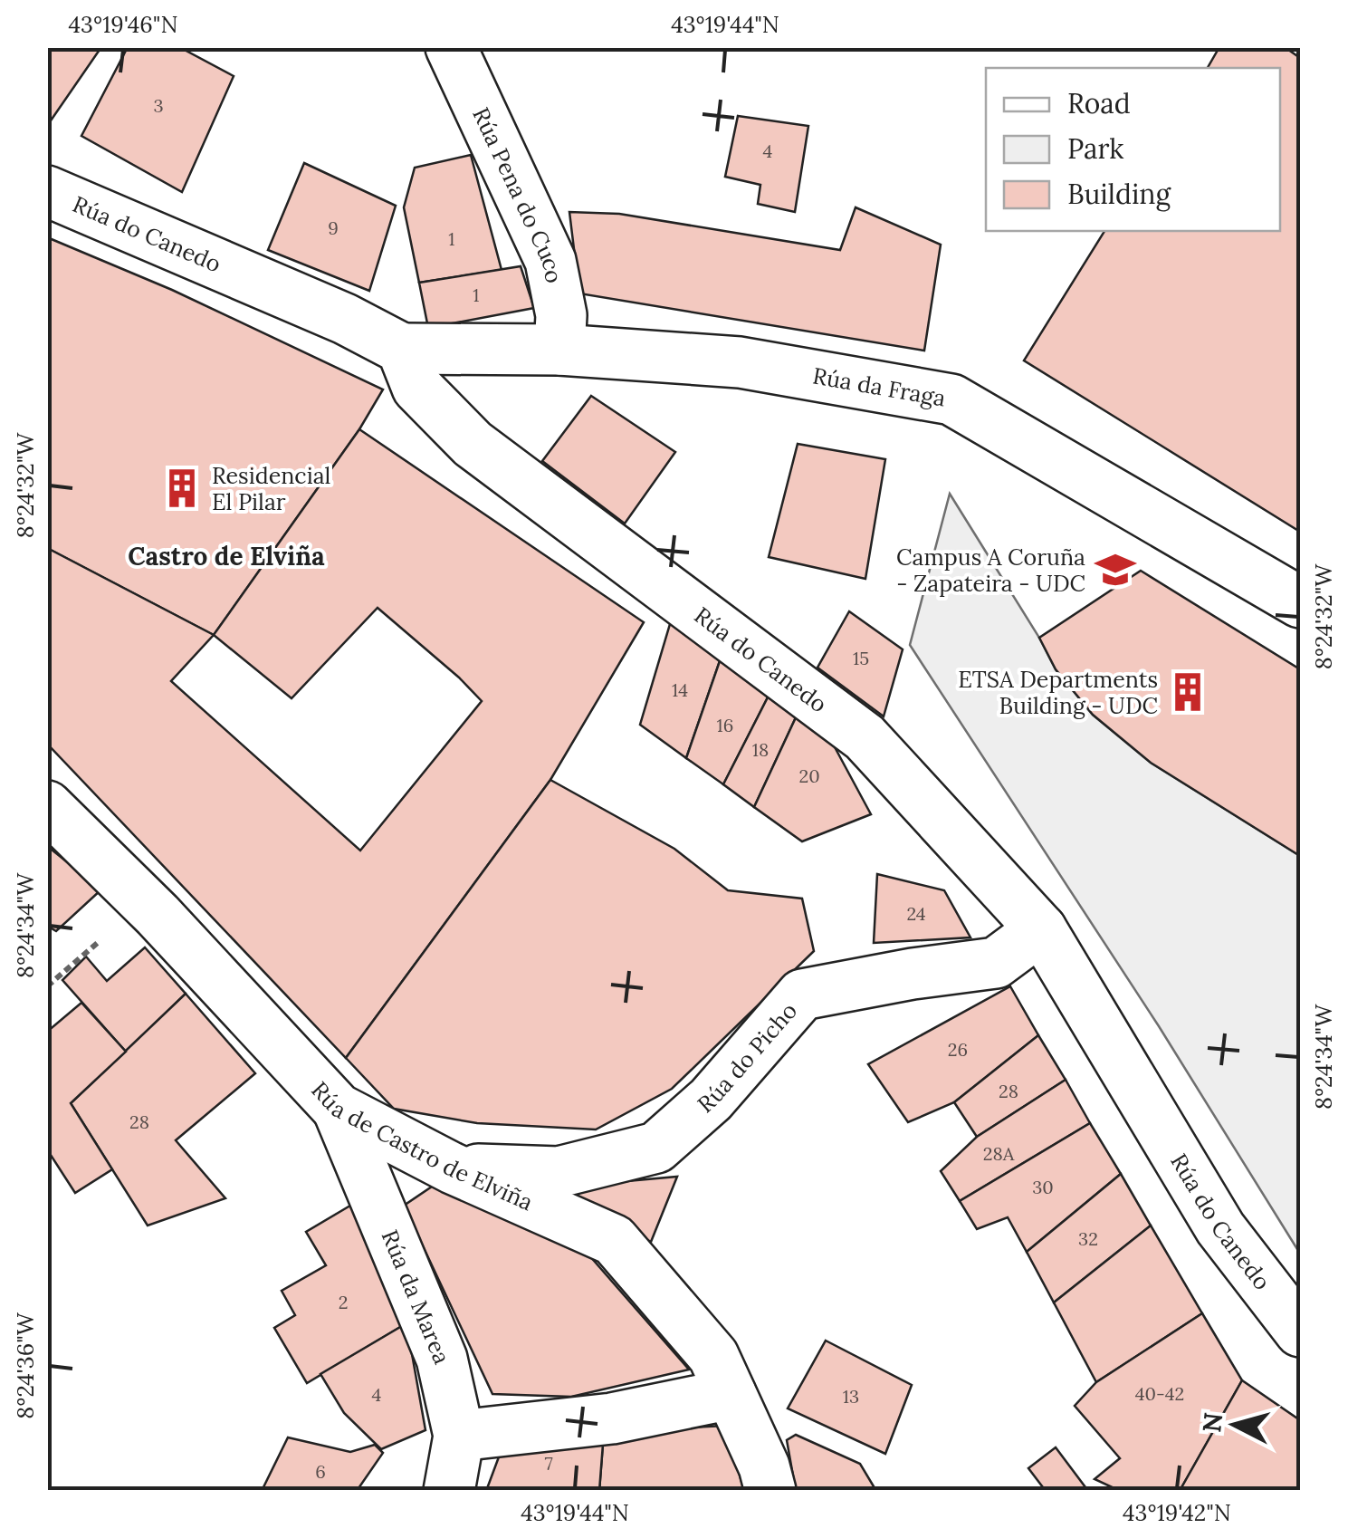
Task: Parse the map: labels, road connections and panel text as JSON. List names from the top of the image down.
{
  "streets": {
    "street": [
      "Rúa Pena do Cuco",
      "Rúa do Canedo",
      "Rúa da Fraga",
      "Rúa do Picho",
      "Rúa de Castro de Elviña",
      "Rúa da Marea"
    ]
  },
  "crossings": [
    ["Rúa Pena do Cuco", "Rúa da Fraga"],
    ["Rúa do Canedo", "Rúa da Fraga"],
    ["Rúa do Canedo", "Rúa do Picho"],
    ["Rúa do Picho", "Rúa de Castro de Elviña"],
    ["Rúa de Castro de Elviña", "Rúa da Marea"]
  ],
  "districts": ["Castro de Elviña"],
  "places": {
    "building": ["Residencial El Pilar", "ETSA Departments Building - UDC"],
    "school or university": ["Campus A Coruña - Zapateira - UDC"]
  },
  "house_numbers": [
    "3",
    "4",
    "9",
    "1",
    "1",
    "15",
    "14",
    "16",
    "18",
    "20",
    "24",
    "26",
    "28",
    "28",
    "28A",
    "30",
    "32",
    "2",
    "40-42",
    "4",
    "13",
    "7",
    "6"
  ],
  "legend": ["Road", "Park", "Building"],
  "north": "left",
  "coordinates": [
    "43°19'46\"N",
    "43°19'44\"N",
    "8°24'32\"W",
    "8°24'34\"W",
    "8°24'36\"W",
    "43°19'42\"N"
  ]
}
